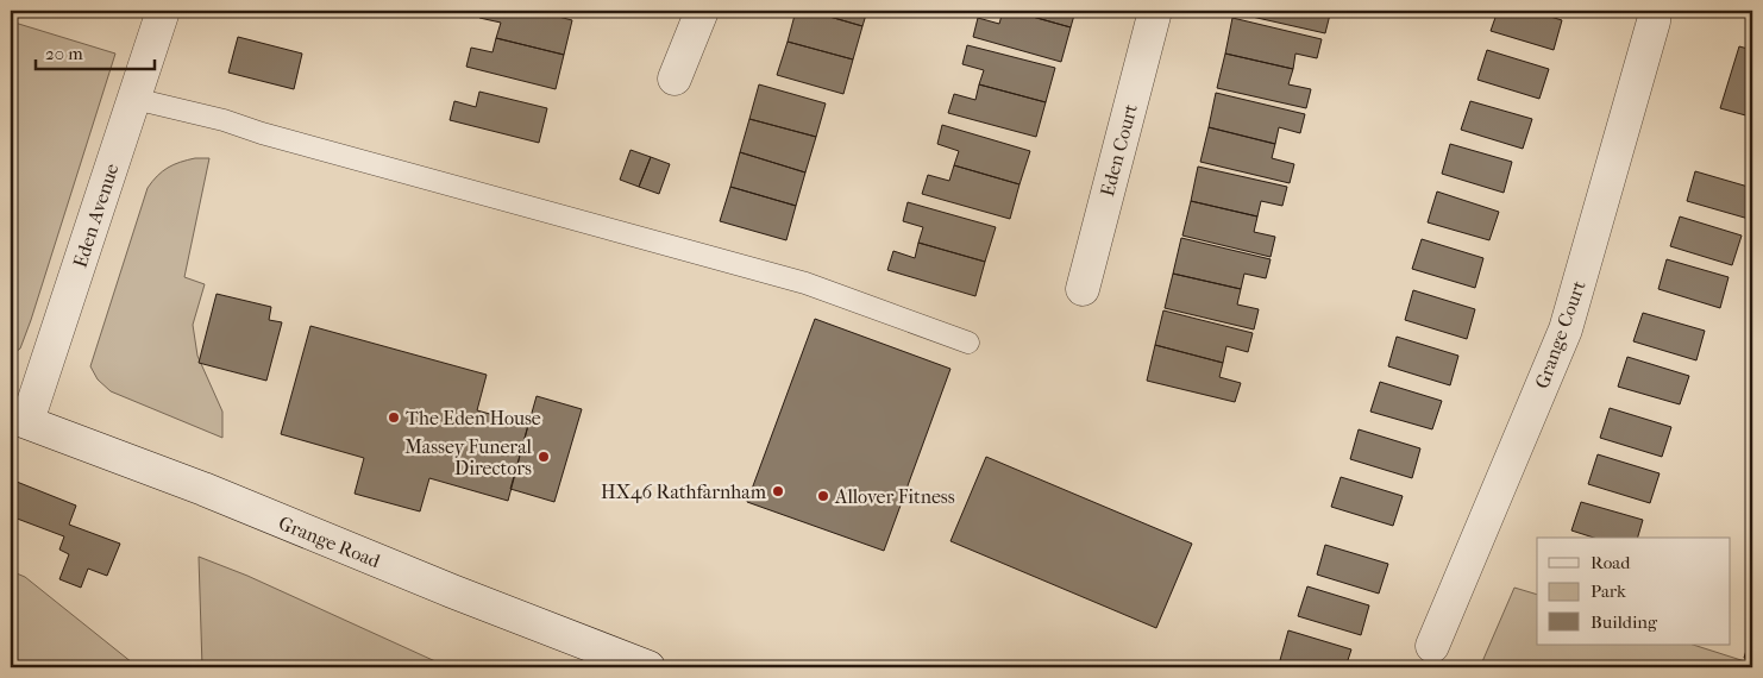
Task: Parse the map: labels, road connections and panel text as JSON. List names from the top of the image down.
{
  "streets": {
    "street": [
      "Eden Court",
      "Eden Avenue",
      "Grange Court",
      "Grange Road"
    ]
  },
  "crossings": [
    ["Eden Avenue", "Grange Road"]
  ],
  "places": [
    "The Eden House",
    "Massey Funeral Directors",
    "HX46 Rathfarnham",
    "Allover Fitness"
  ],
  "legend": ["Road", "Park", "Building"],
  "scale_bar": "20 m"
}
